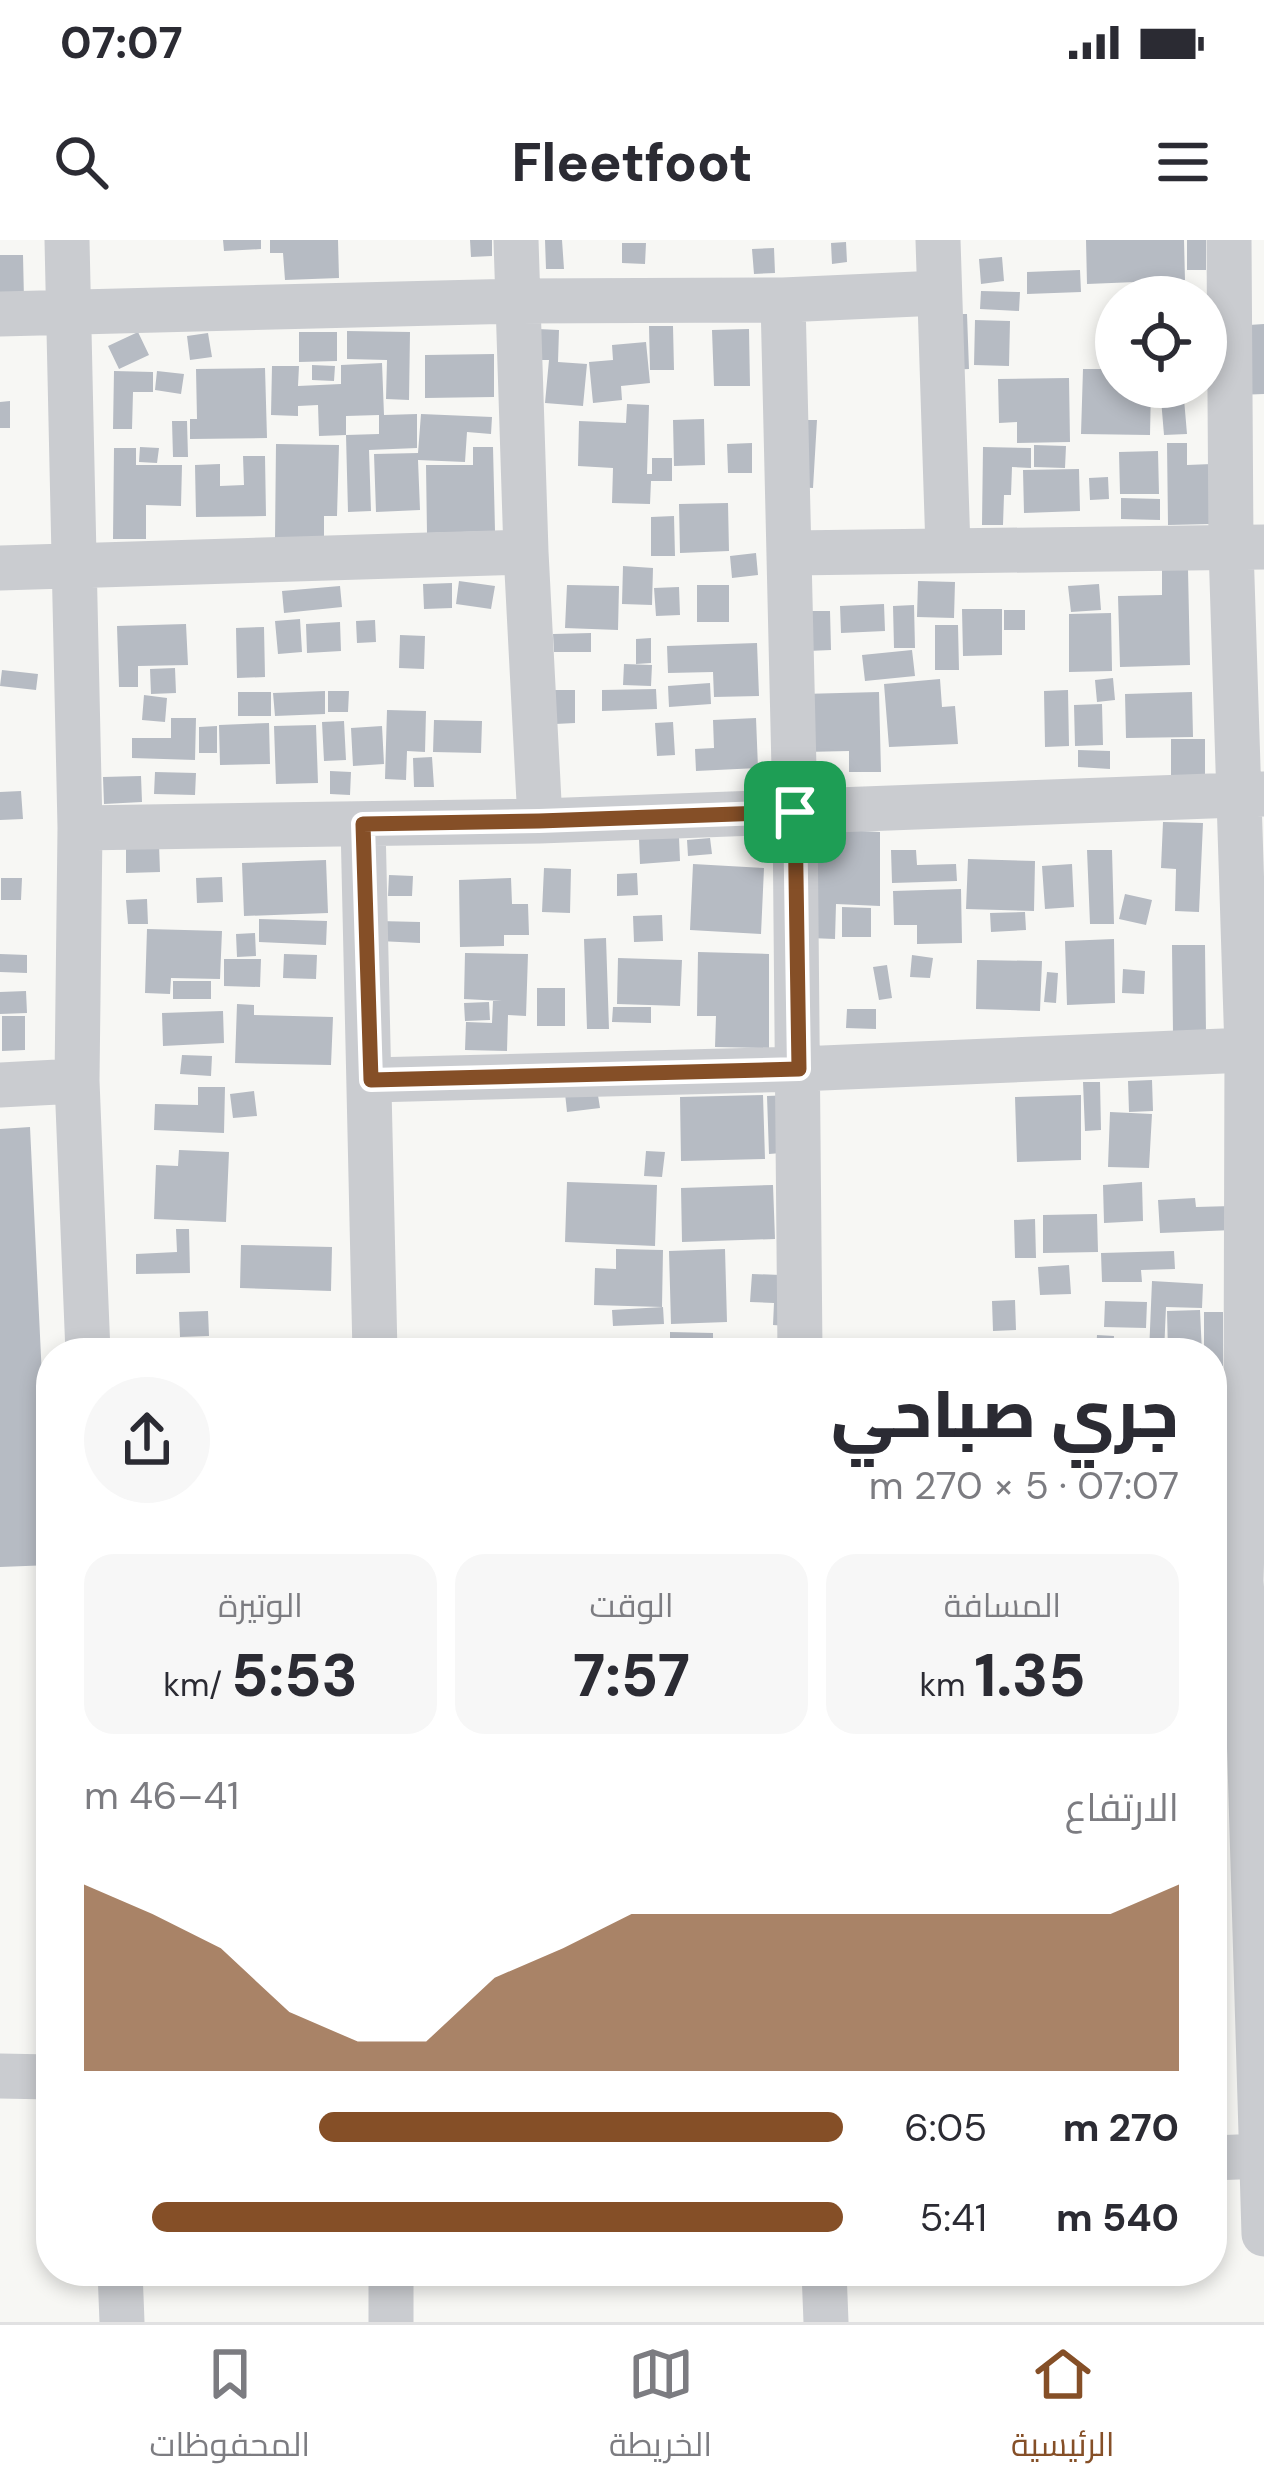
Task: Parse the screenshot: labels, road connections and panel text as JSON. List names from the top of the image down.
{
  "page": {
    "status": "07:07",
    "header": "Fleetfoot",
    "heading": ["جري صباحي", "07:07 · 5 × 270 m"],
    "stats": [
      ["المسافة", "1.35 km"],
      ["الوقت", "7:57"],
      ["الوتيرة", "5:53 /km"]
    ],
    "chart": ["الارتفاع", "41–46 m"],
    "list": [
      {
        "name": "270 m",
        "note": "6:05"
      },
      {
        "name": "540 m",
        "note": "5:41"
      }
    ],
    "tabs": ["الرئيسية", "الخريطة", "المحفوظات"]
  }
}
